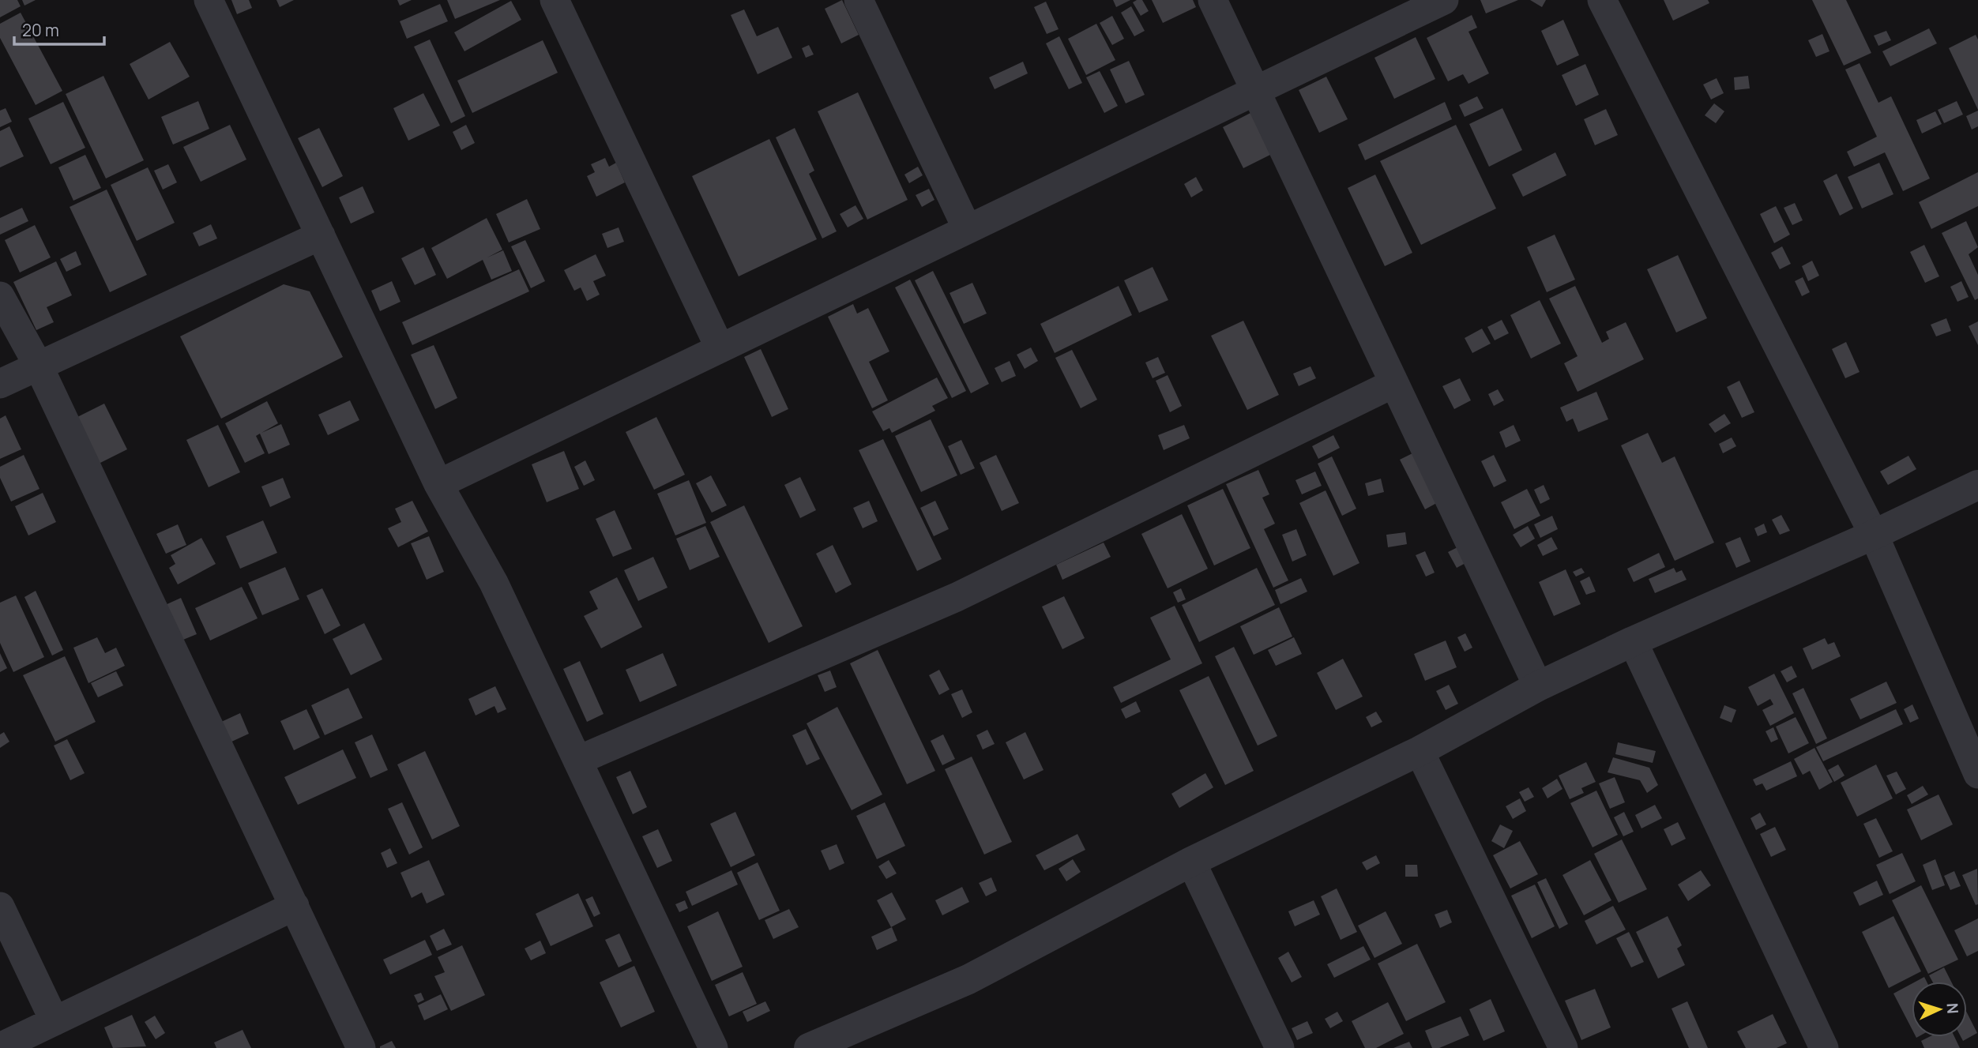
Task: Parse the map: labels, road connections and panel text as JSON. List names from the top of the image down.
{
  "scale_bar": "20 m",
  "north": "right"
}
